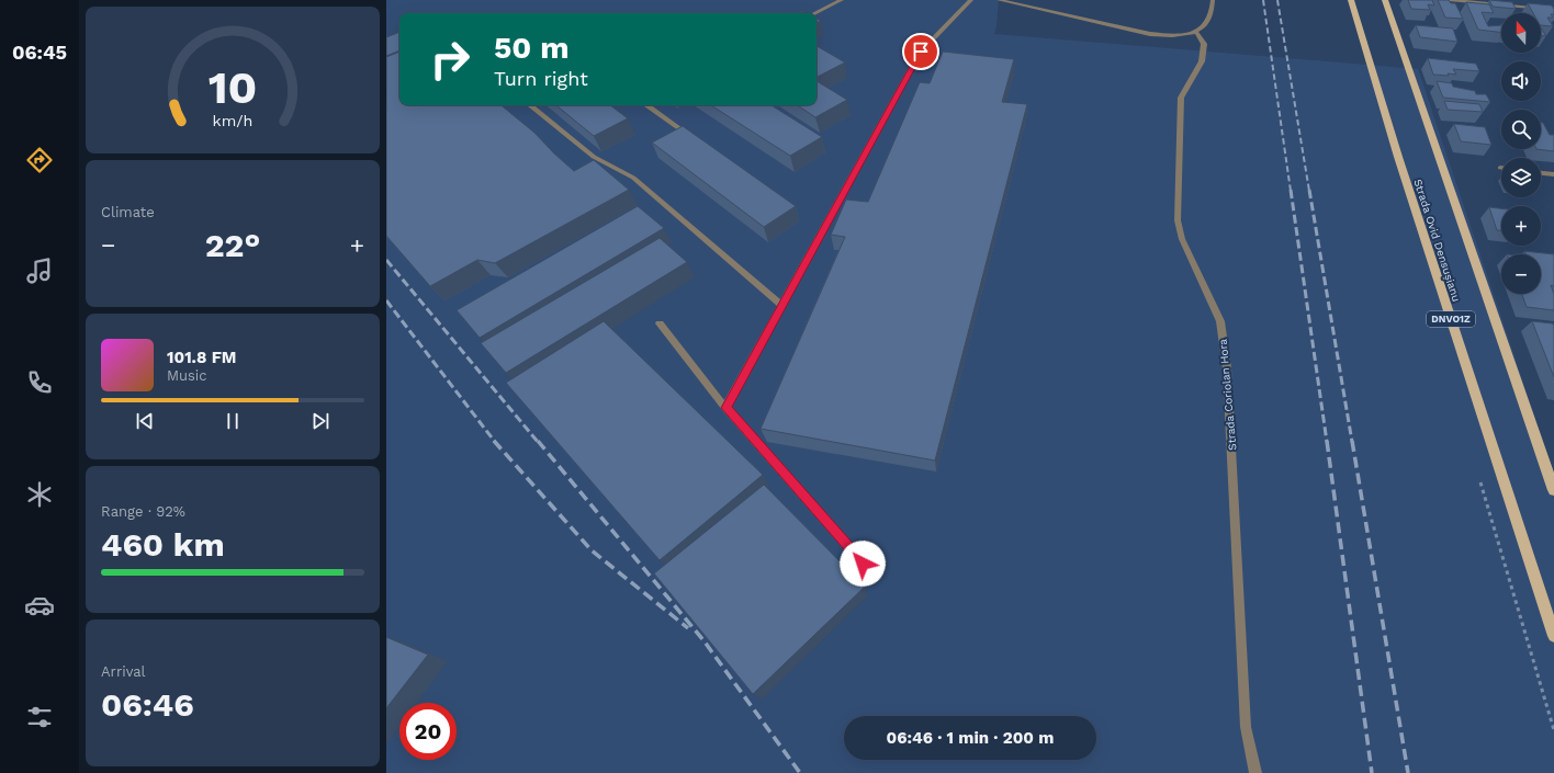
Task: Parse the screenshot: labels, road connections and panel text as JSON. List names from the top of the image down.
{
  "streets": {
    "main road": ["Strada Ovid Densușianu", "DNVO1Z"],
    "street": ["Strada Coriolan Hora"]
  },
  "north": "top",
  "page": {
    "tabs": "06:45",
    "map_buttons": ["+", "−"],
    "turn": ["50 m", "Turn right"],
    "tile": [
      "Climate",
      ["Range · 92%", "460 km"],
      ["Arrival", "06:46"]
    ],
    "heat": ["−", "22°", "+"],
    "song": ["101.8 FM", "Music"],
    "limit": "20",
    "trip": "06:46 · 1 min · 200 m",
    "gauge": ["10", "km/h"]
  }
}
